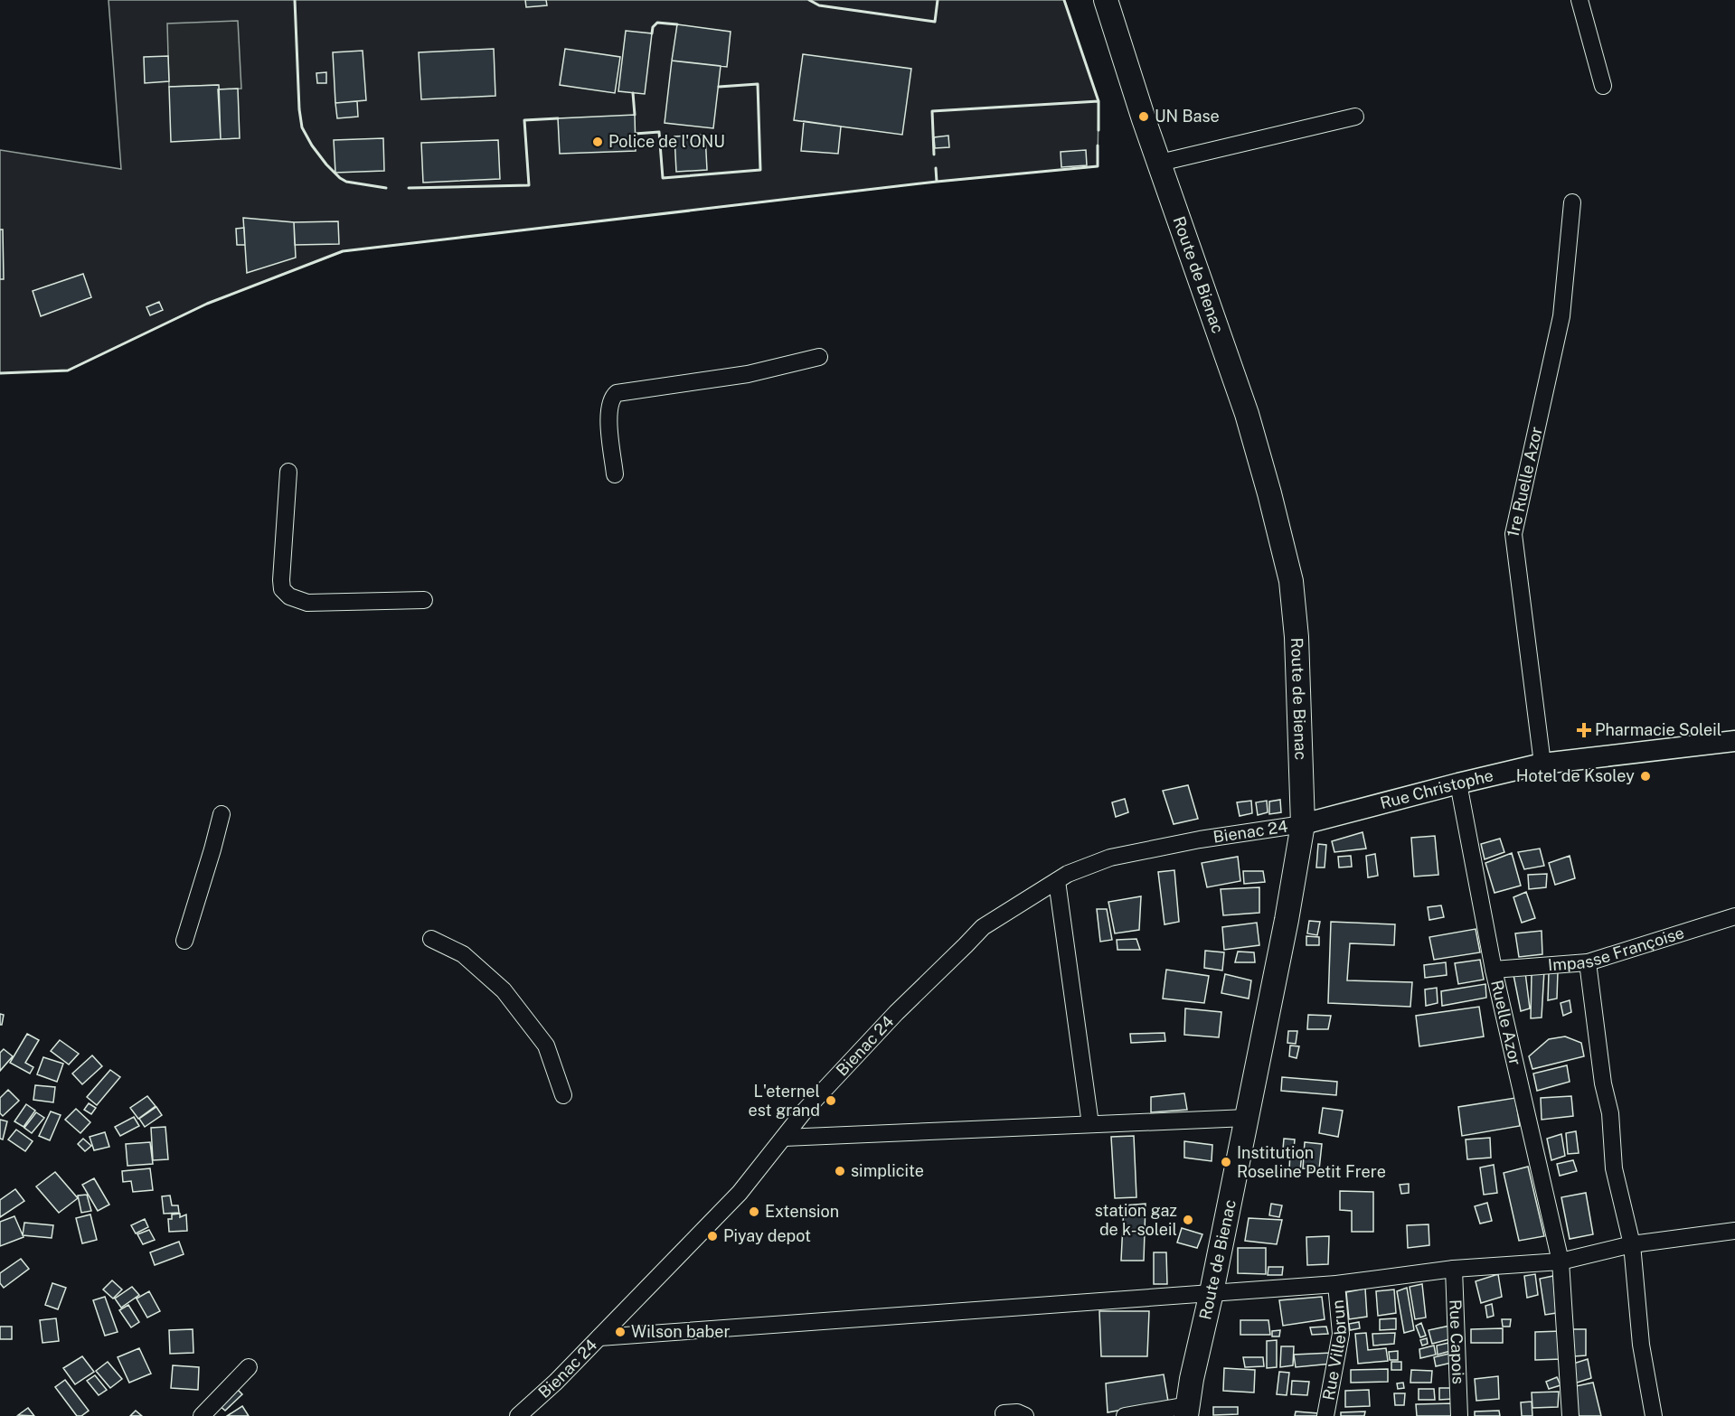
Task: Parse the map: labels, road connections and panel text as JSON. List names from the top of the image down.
{
  "streets": {
    "main road": ["Route de Bienac"],
    "street": [
      "1re Ruelle Azor",
      "Rue Christophe",
      "Bienac 24",
      "Impasse Françoise",
      "Ruelle Azor",
      "Rue Capois",
      "Rue Villebrun"
    ]
  },
  "crossings": [
    ["Route de Bienac", "Rue Christophe"],
    ["Route de Bienac", "Bienac 24"],
    ["1re Ruelle Azor", "Rue Christophe"],
    ["Rue Christophe", "Bienac 24"],
    ["Rue Christophe", "Ruelle Azor"],
    ["Impasse Françoise", "Ruelle Azor"]
  ],
  "places": {
    "other": [
      "UN Base",
      "Police de l'ONU",
      "Hotel de Ksoley",
      "L'eternel est grand",
      "Institution Roseline Petit Frere",
      "simplicite",
      "Extension",
      "station gaz de k-soleil",
      "Piyay depot",
      "Wilson baber"
    ],
    "health": ["Pharmacie Soleil"]
  }
}
